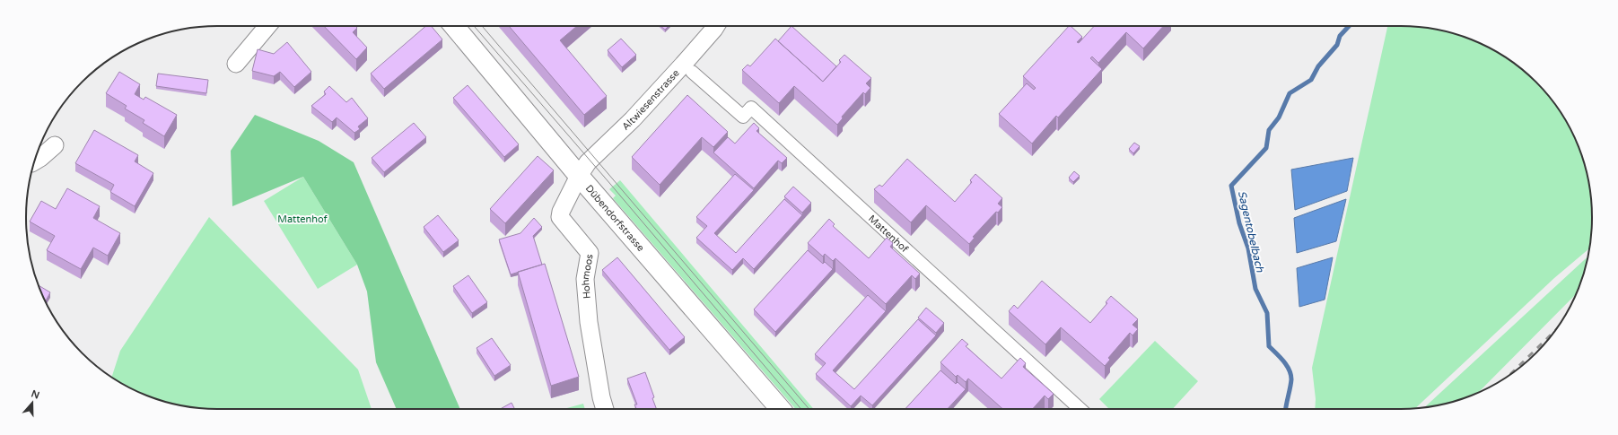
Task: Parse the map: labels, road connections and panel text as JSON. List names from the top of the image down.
{
  "streets": {
    "street": [
      "Altwiesenstrasse",
      "Dübendorfstrasse",
      "Mattenhof",
      "Hohmoos"
    ]
  },
  "crossings": [
    ["Altwiesenstrasse", "Dübendorfstrasse"],
    ["Altwiesenstrasse", "Hohmoos"],
    ["Dübendorfstrasse", "Hohmoos"]
  ],
  "water": ["Sagentobelbach"],
  "parks": ["Mattenhof"],
  "north": "top"
}
